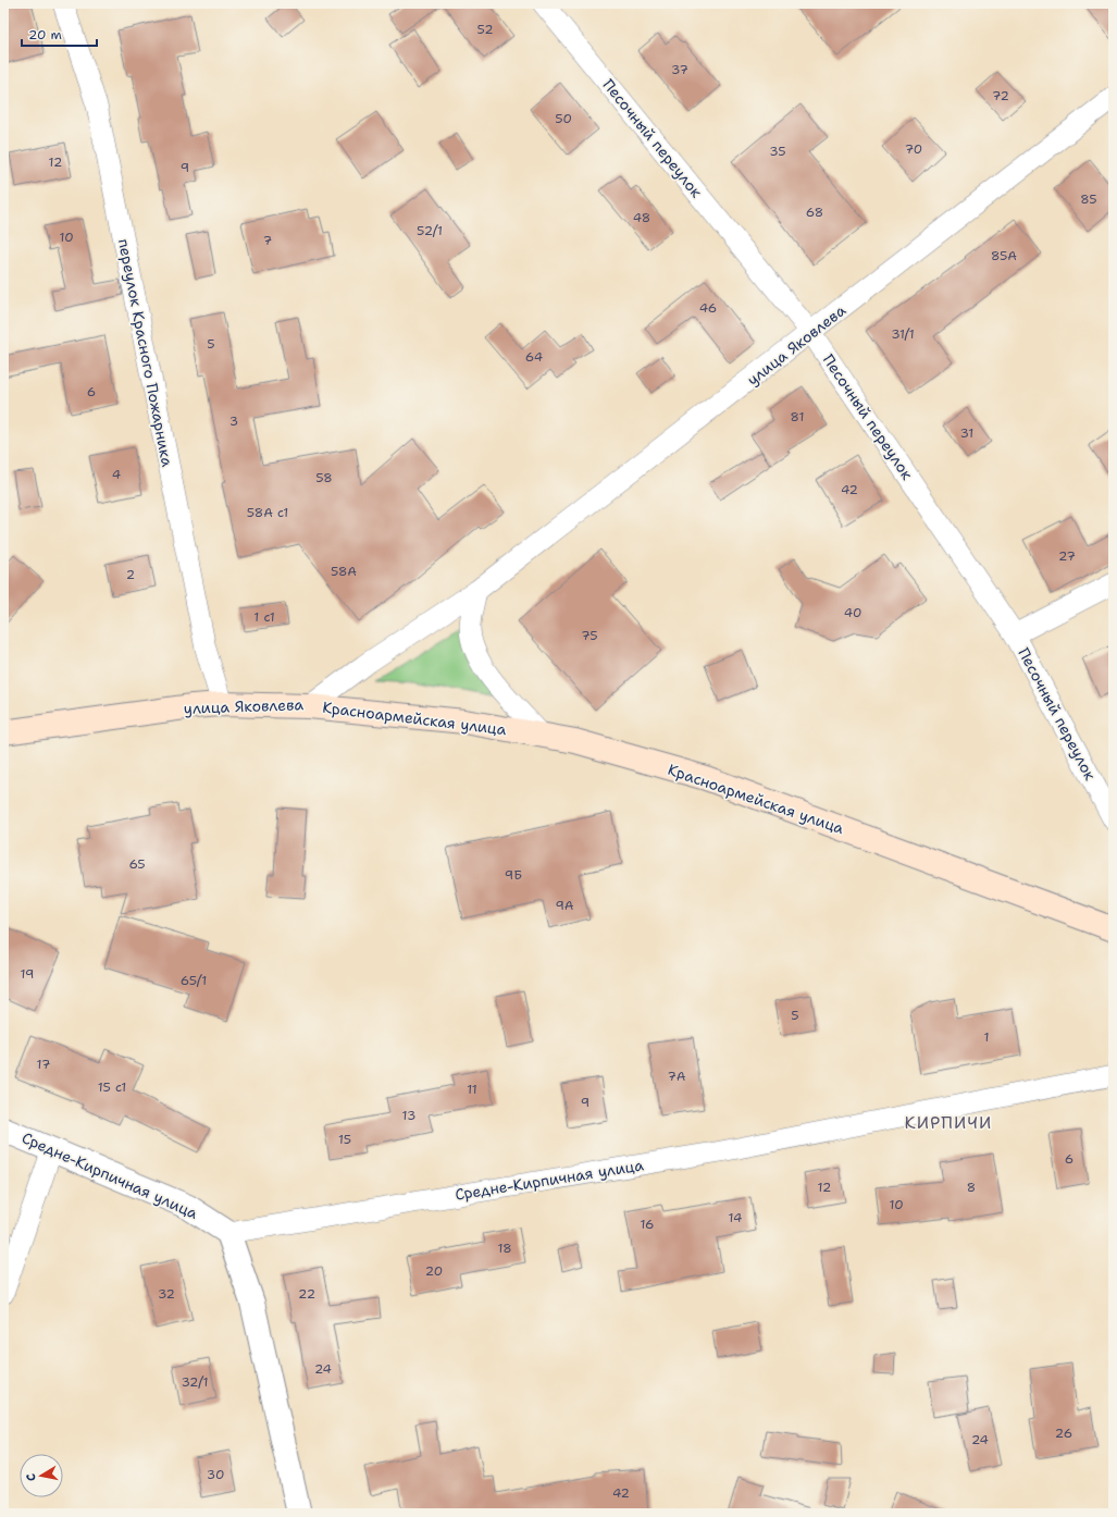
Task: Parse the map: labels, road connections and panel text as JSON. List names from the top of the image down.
{
  "streets": {
    "main road": ["улица Яковлева", "Красноармейская улица"],
    "street": ["Песочный переулок", "переулок Красного Пожарника", "Средне-Кирпичная улица"]
  },
  "crossings": [
    ["Песочный переулок", "улица Яковлева"],
    ["улица Яковлева", "переулок Красного Пожарника"],
    ["улица Яковлева", "Красноармейская улица"]
  ],
  "districts": ["КИРПИЧИ"],
  "house_numbers": [
    "52",
    "37",
    "72",
    "50",
    "70",
    "35",
    "12",
    "9",
    "85",
    "68",
    "48",
    "52/1",
    "10",
    "7",
    "85А",
    "46",
    "31/1",
    "5",
    "64",
    "6",
    "81",
    "3",
    "31",
    "4",
    "58",
    "42",
    "58А с1",
    "27",
    "58А",
    "2",
    "40",
    "1 с1",
    "75",
    "65",
    "9Б",
    "9А",
    "19",
    "65/1",
    "5",
    "1",
    "17",
    "7А",
    "15 с1",
    "11",
    "9",
    "13",
    "15",
    "6",
    "12",
    "8",
    "10",
    "14",
    "16",
    "18",
    "20",
    "32",
    "22",
    "24",
    "32/1",
    "26",
    "24",
    "30",
    "42"
  ],
  "scale_bar": "20 m",
  "north": "left"
}
